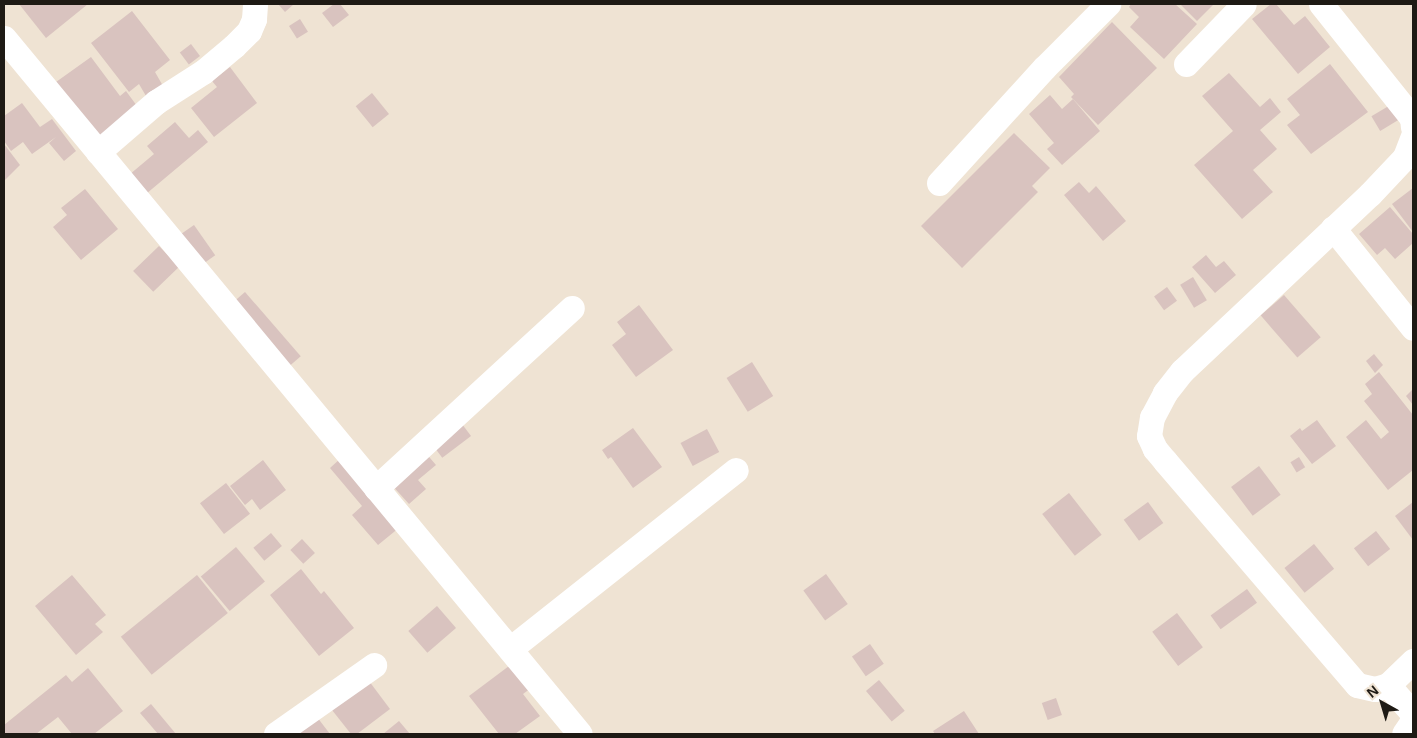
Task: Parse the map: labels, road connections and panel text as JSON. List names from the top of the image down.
{
  "north": "top left"
}
